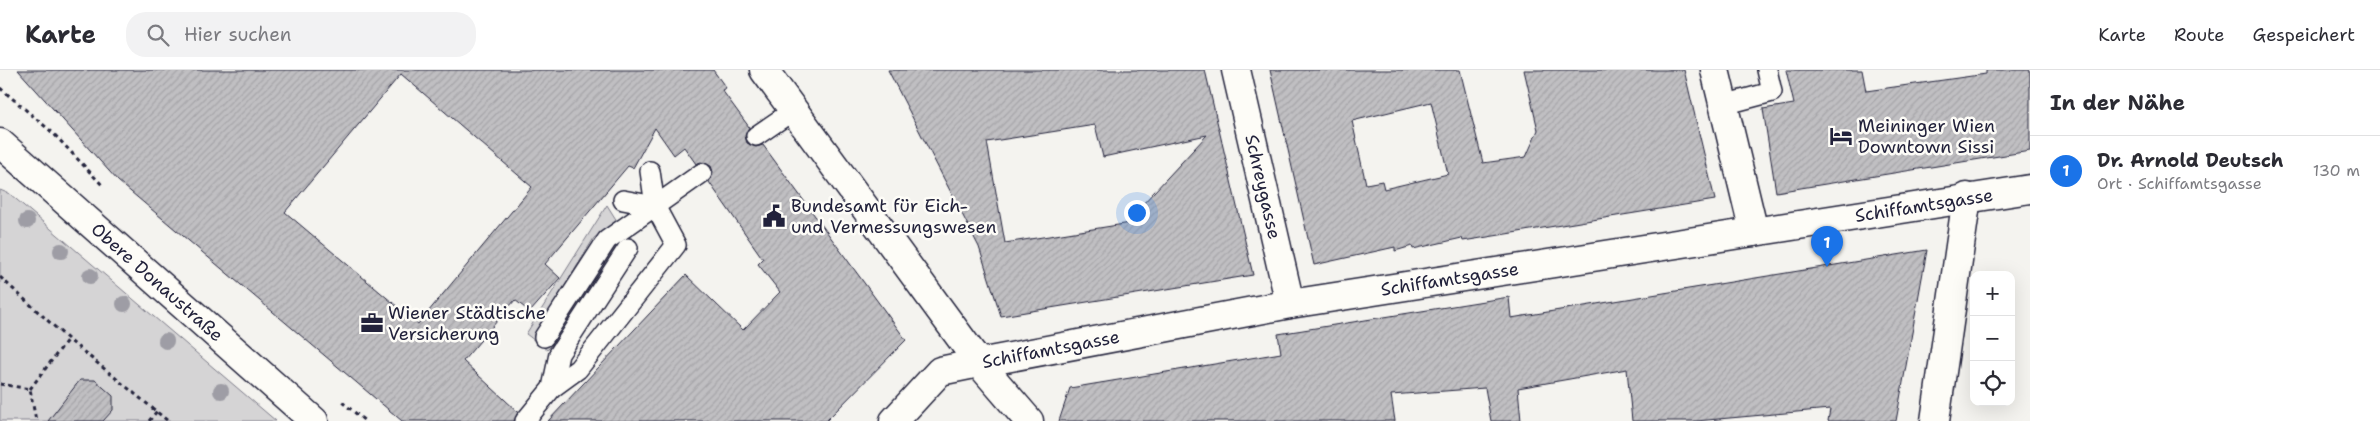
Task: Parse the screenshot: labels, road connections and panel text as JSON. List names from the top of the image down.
{
  "streets": {
    "street": ["Schreygasse", "Schiffamtsgasse", "Obere Donaustraße"]
  },
  "crossings": [
    ["Schreygasse", "Schiffamtsgasse"]
  ],
  "places": {
    "hotel": ["Meininger Wien Downtown Sissi"],
    "public building": ["Bundesamt für Eich- und Vermessungswesen"],
    "office": ["Wiener Städtische Versicherung"]
  },
  "page": {
    "header": "Karte",
    "search": "Hier suchen",
    "nav": ["Karte", "Route", "Gespeichert"],
    "heading": "In der Nähe",
    "list": [
      {
        "mark": "1",
        "name": "Dr. Arnold Deutsch",
        "note": "Ort · Schiffamtsgasse",
        "value": "130 m"
      }
    ],
    "pins": "1",
    "map_buttons": ["+", "−"]
  }
}
